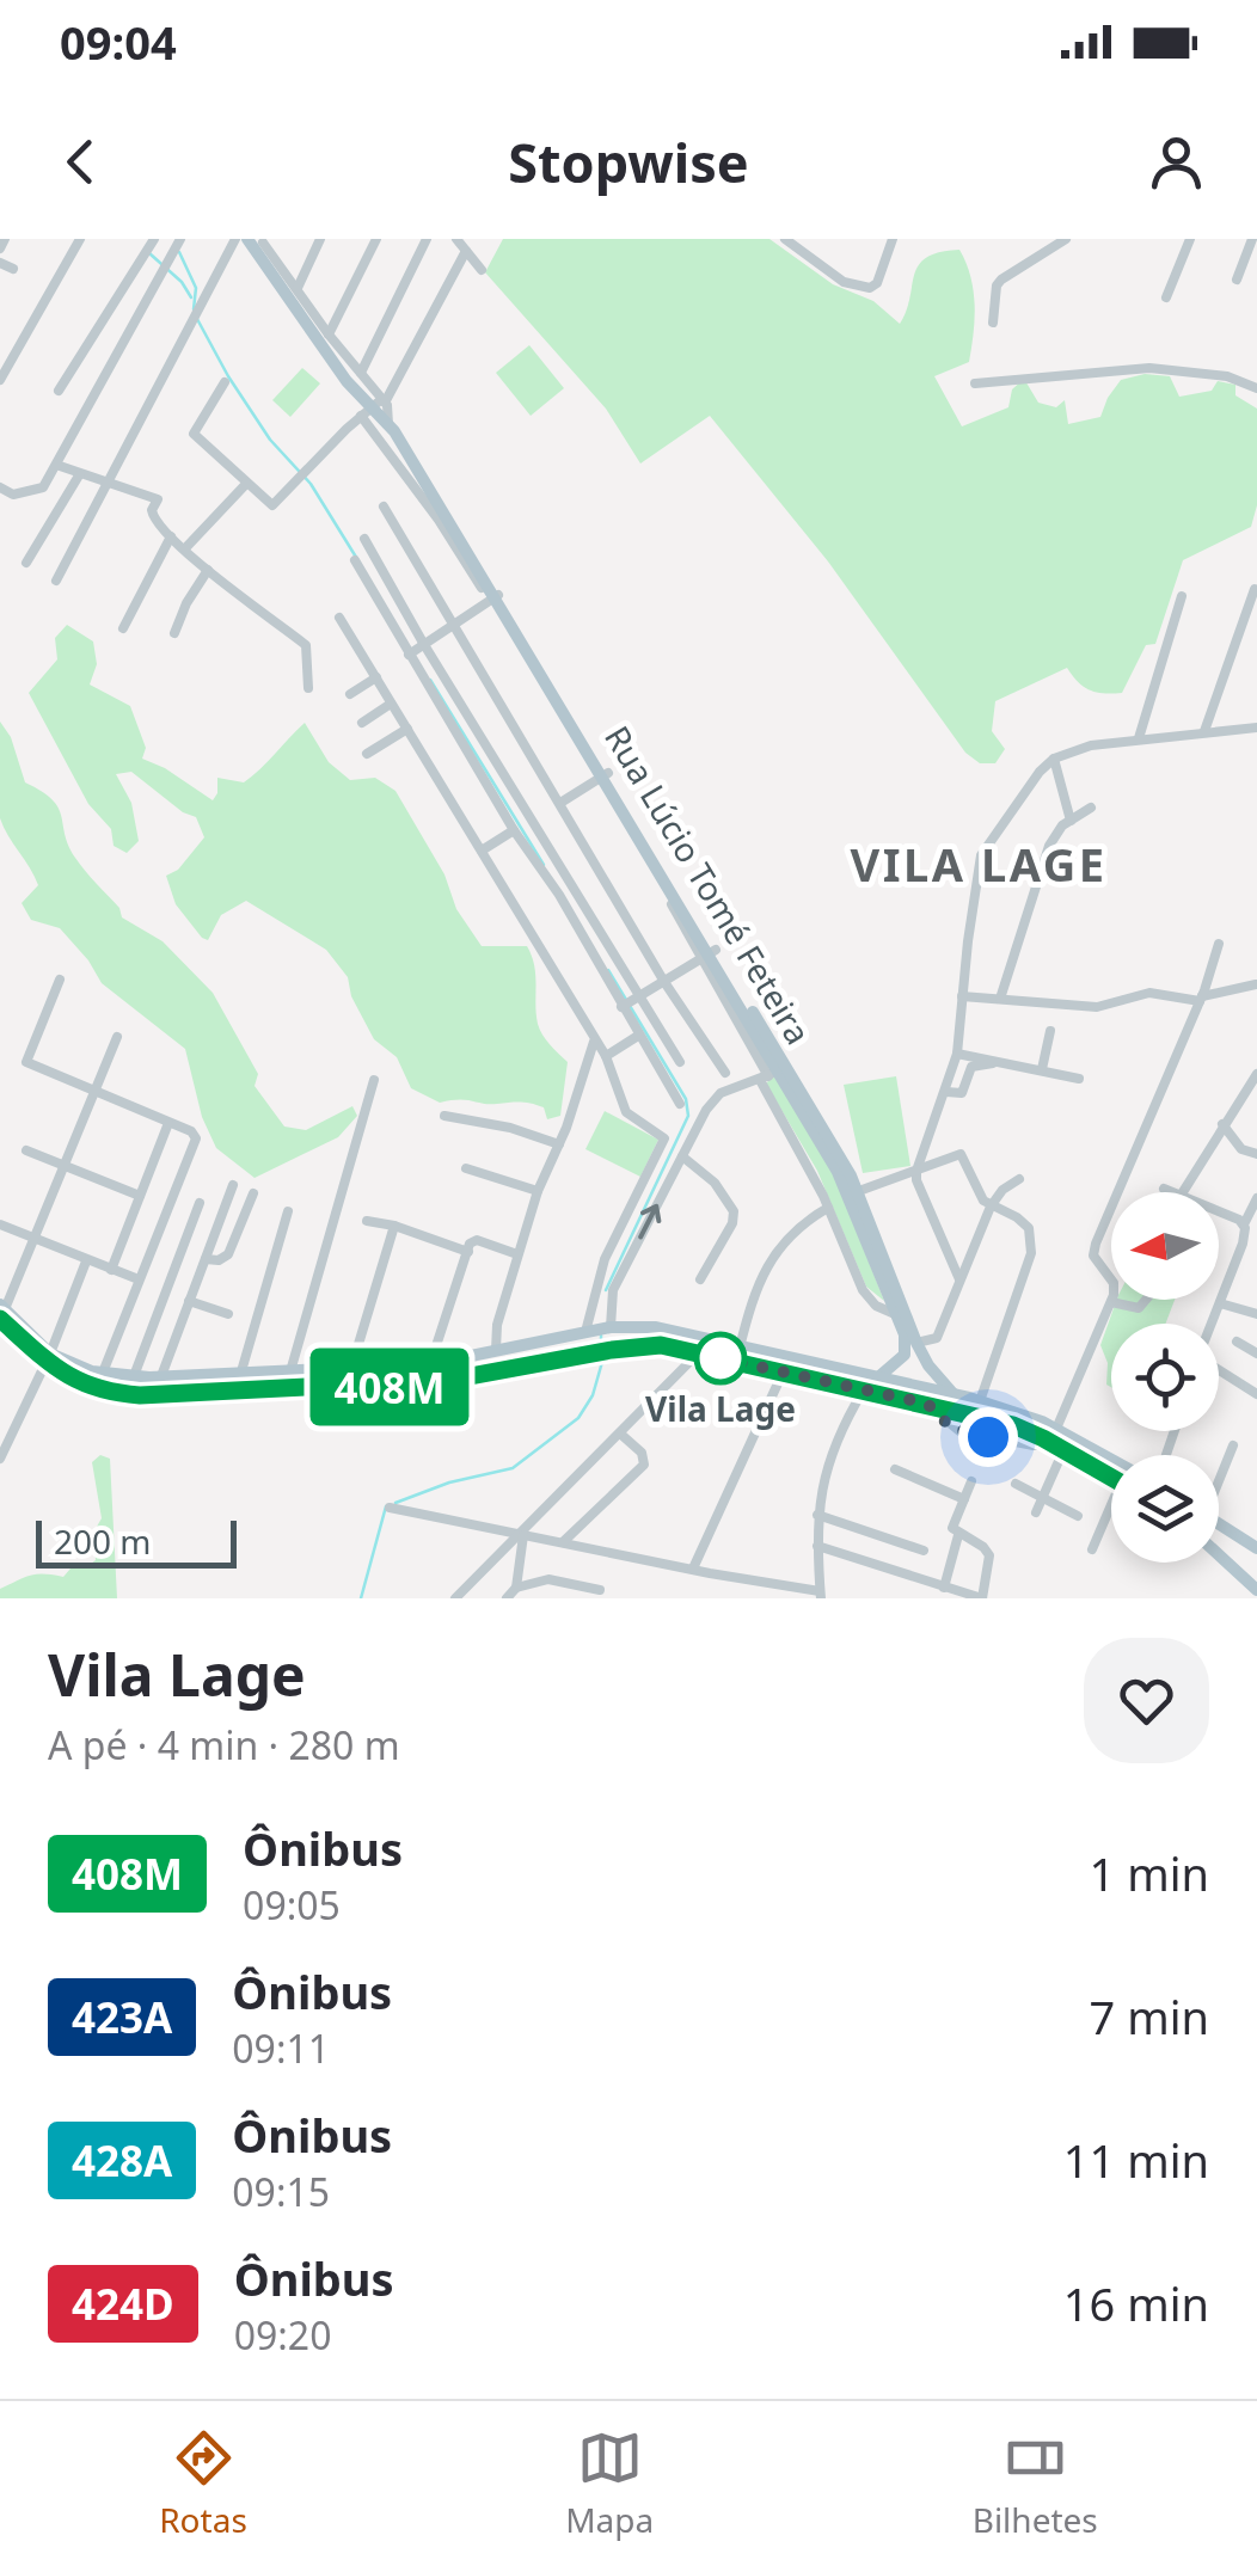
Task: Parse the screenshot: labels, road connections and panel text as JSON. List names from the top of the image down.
{
  "streets": {
    "main road": ["Rua Lúcio Tomé Feteira"]
  },
  "districts": ["VILA LAGE"],
  "places": ["Vila Lage"],
  "lines": ["bus line 408M"],
  "scale_bar": "200 m",
  "north": "left",
  "page": {
    "status": "09:04",
    "header": "Stopwise",
    "on_map": "408M",
    "scale": "200 m",
    "heading": ["Vila Lage", "A pé · 4 min · 280 m"],
    "list": [
      {
        "mark": "408M",
        "name": "Ônibus",
        "note": "09:05",
        "value": "1 min"
      },
      {
        "mark": "423A",
        "name": "Ônibus",
        "note": "09:11",
        "value": "7 min"
      },
      {
        "mark": "428A",
        "name": "Ônibus",
        "note": "09:15",
        "value": "11 min"
      },
      {
        "mark": "424D",
        "name": "Ônibus",
        "note": "09:20",
        "value": "16 min"
      }
    ],
    "tabs": ["Rotas", "Mapa", "Bilhetes"]
  }
}
